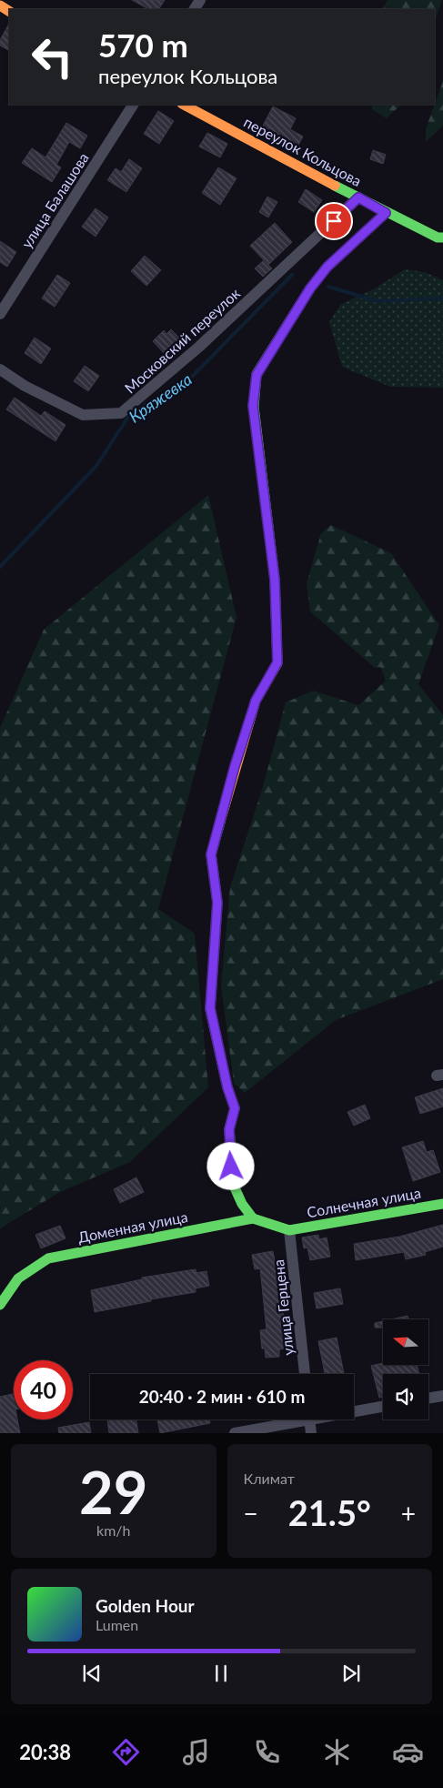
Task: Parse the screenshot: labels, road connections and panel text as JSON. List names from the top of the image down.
{
  "streets": {
    "street": [
      "переулок Кольцова",
      "улица Балашова",
      "Московский переулок",
      "Солнечная улица",
      "Доменная улица",
      "улица Герцена"
    ]
  },
  "crossings": [
    ["переулок Кольцова", "Московский переулок"],
    ["Солнечная улица", "Доменная улица"],
    ["Солнечная улица", "улица Герцена"],
    ["Доменная улица", "улица Герцена"]
  ],
  "water": ["Кряжевка"],
  "north": "left",
  "page": {
    "turn": ["570 m", "переулок Кольцова"],
    "limit": "40",
    "trip": "20:40 · 2 мин · 610 m",
    "tile": [
      ["29", "km/h"],
      "Климат"
    ],
    "heat": ["−", "21.5°", "+"],
    "song": ["Golden Hour", "Lumen"],
    "tabs": "20:38"
  }
}
